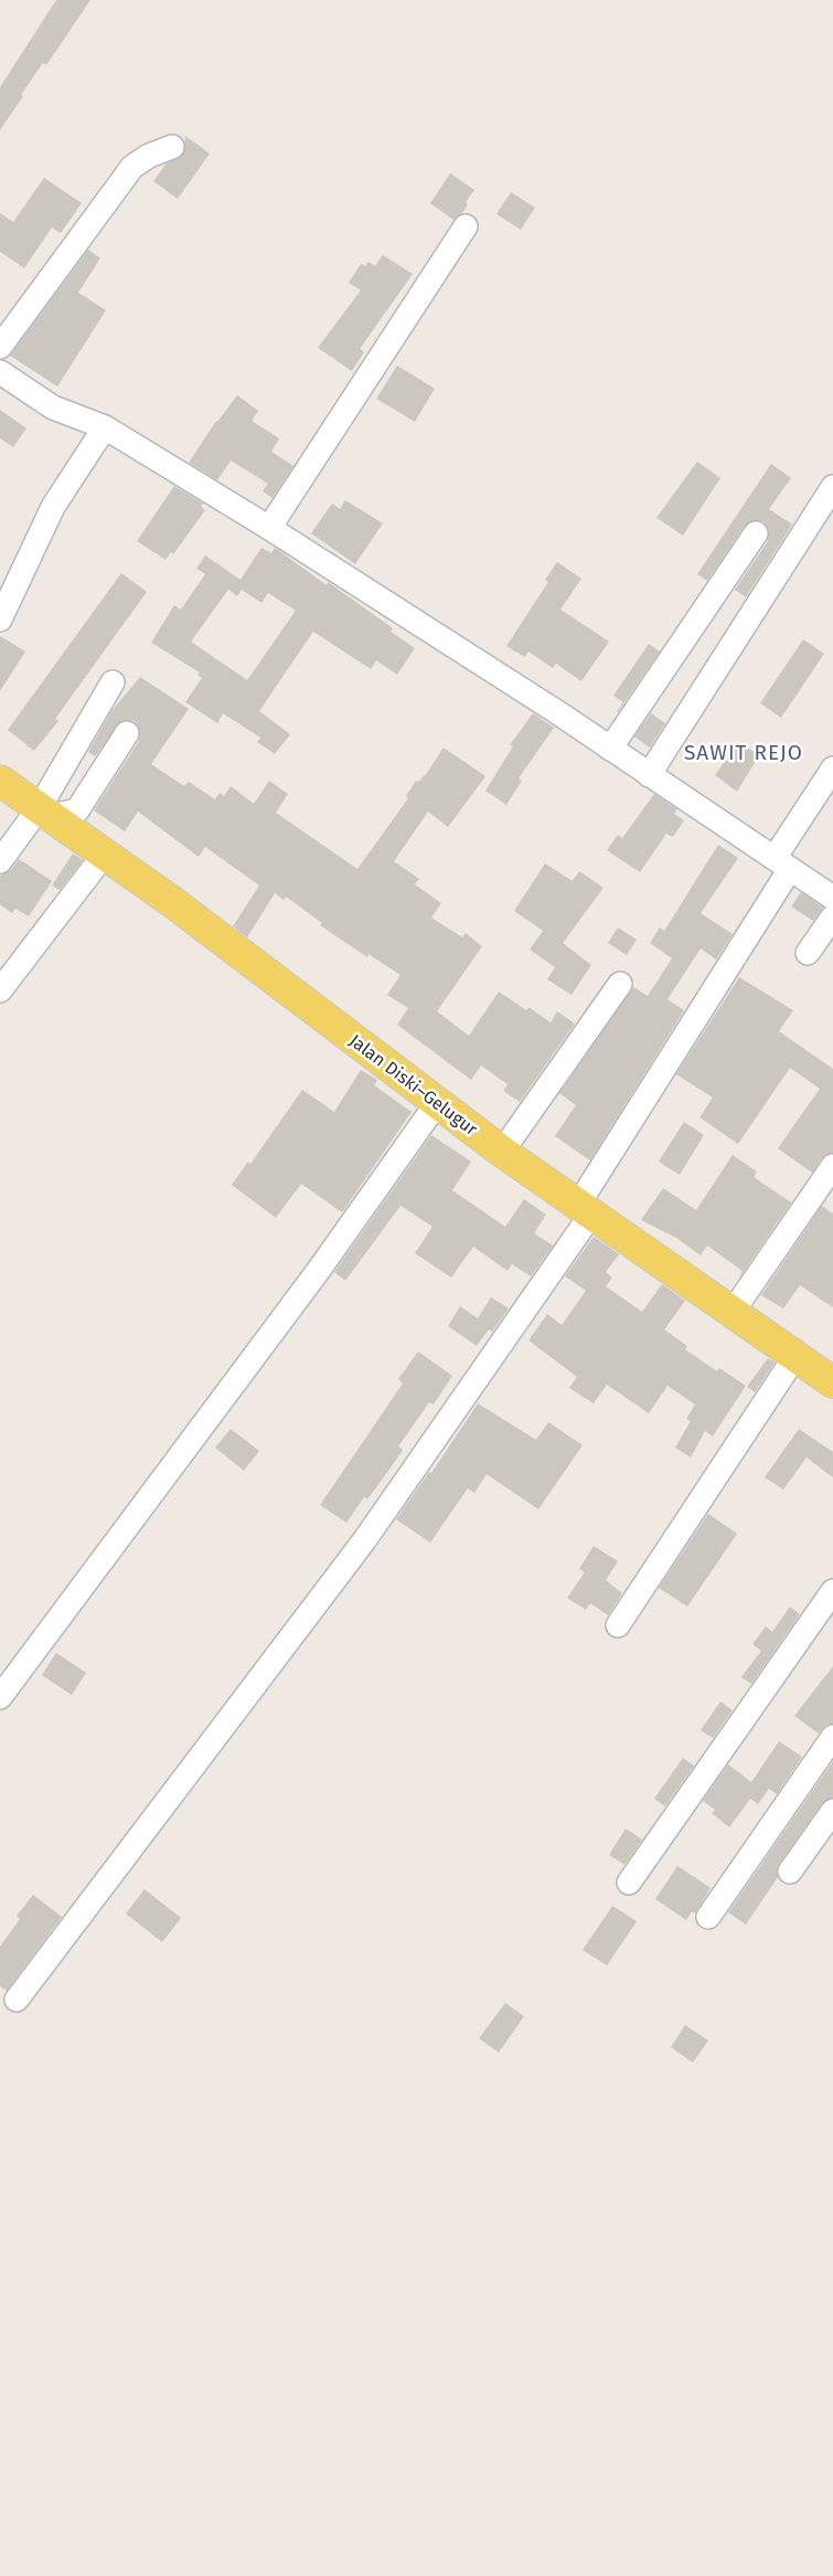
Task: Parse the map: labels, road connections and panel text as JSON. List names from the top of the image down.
{
  "streets": {
    "main road": ["Jalan Diski–Gelugur"]
  },
  "districts": ["SAWIT REJO"]
}
